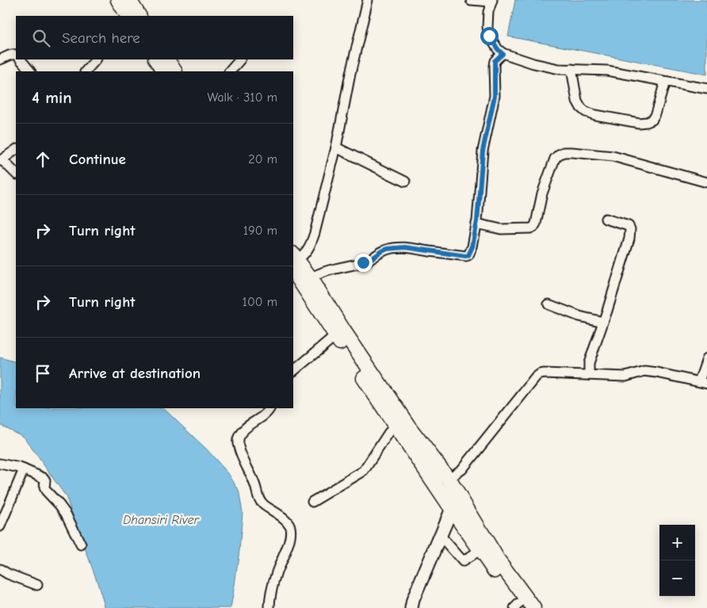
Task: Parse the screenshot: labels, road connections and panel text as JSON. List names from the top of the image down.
{
  "water": ["Dhansiri River"],
  "page": {
    "search": "Search here",
    "heading": ["4 min", "Walk · 310 m"],
    "list": [
      ["Continue", "20 m"],
      ["Turn right", "190 m"],
      ["Turn right", "100 m"],
      "Arrive at destination"
    ],
    "map_buttons": ["+", "−"]
  }
}
